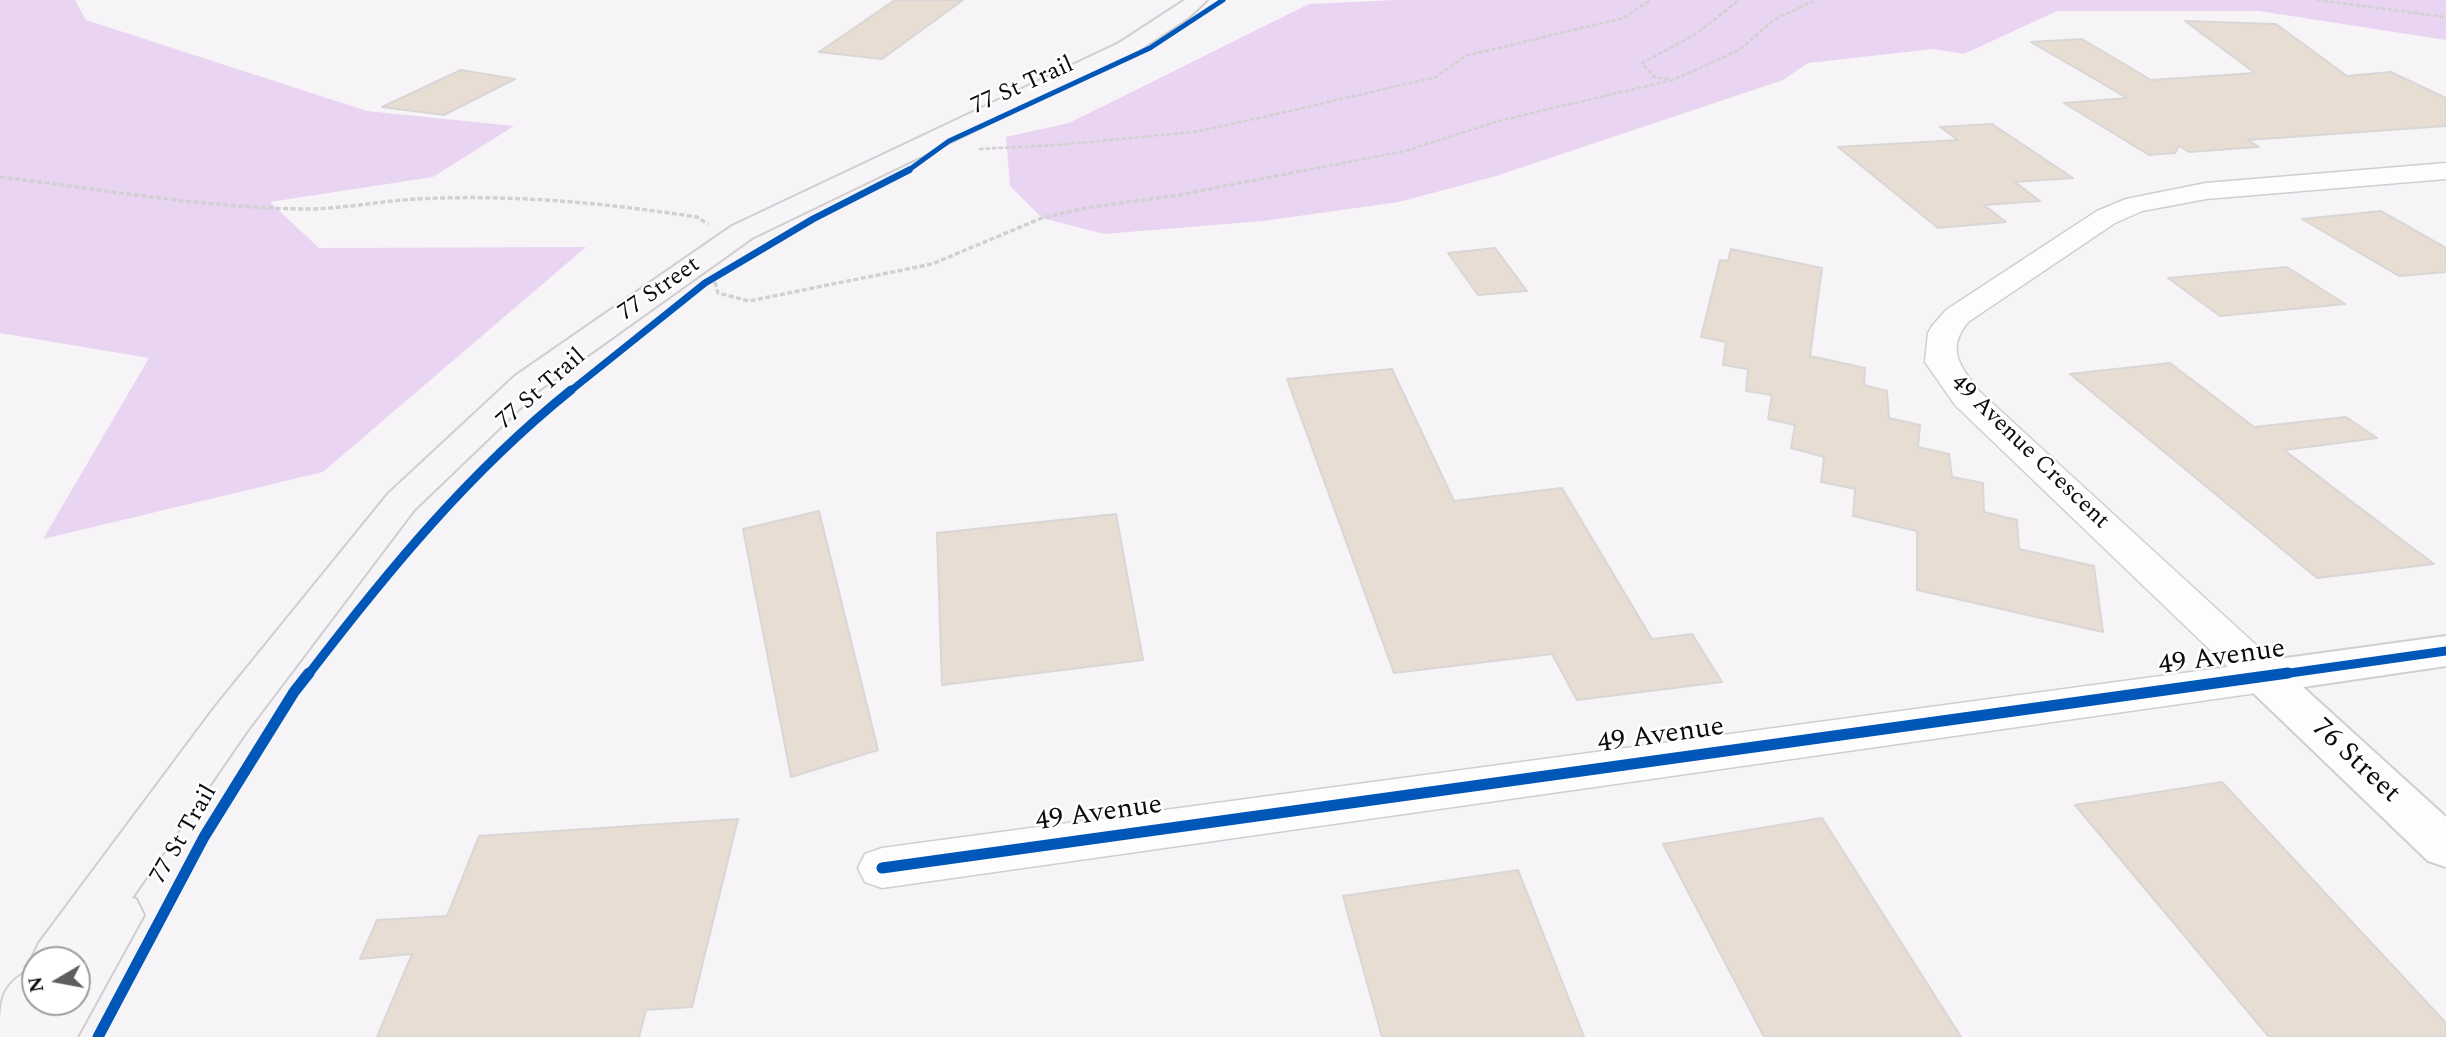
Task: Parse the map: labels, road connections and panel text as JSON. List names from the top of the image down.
{
  "streets": {
    "main road": ["77 Street"],
    "street": ["49 Avenue Crescent", "49 Avenue", "76 Street"],
    "cycle path": ["77 St Trail"]
  },
  "crossings": [
    ["49 Avenue Crescent", "49 Avenue"],
    ["49 Avenue Crescent", "76 Street"],
    ["49 Avenue", "76 Street"]
  ],
  "north": "left"
}
